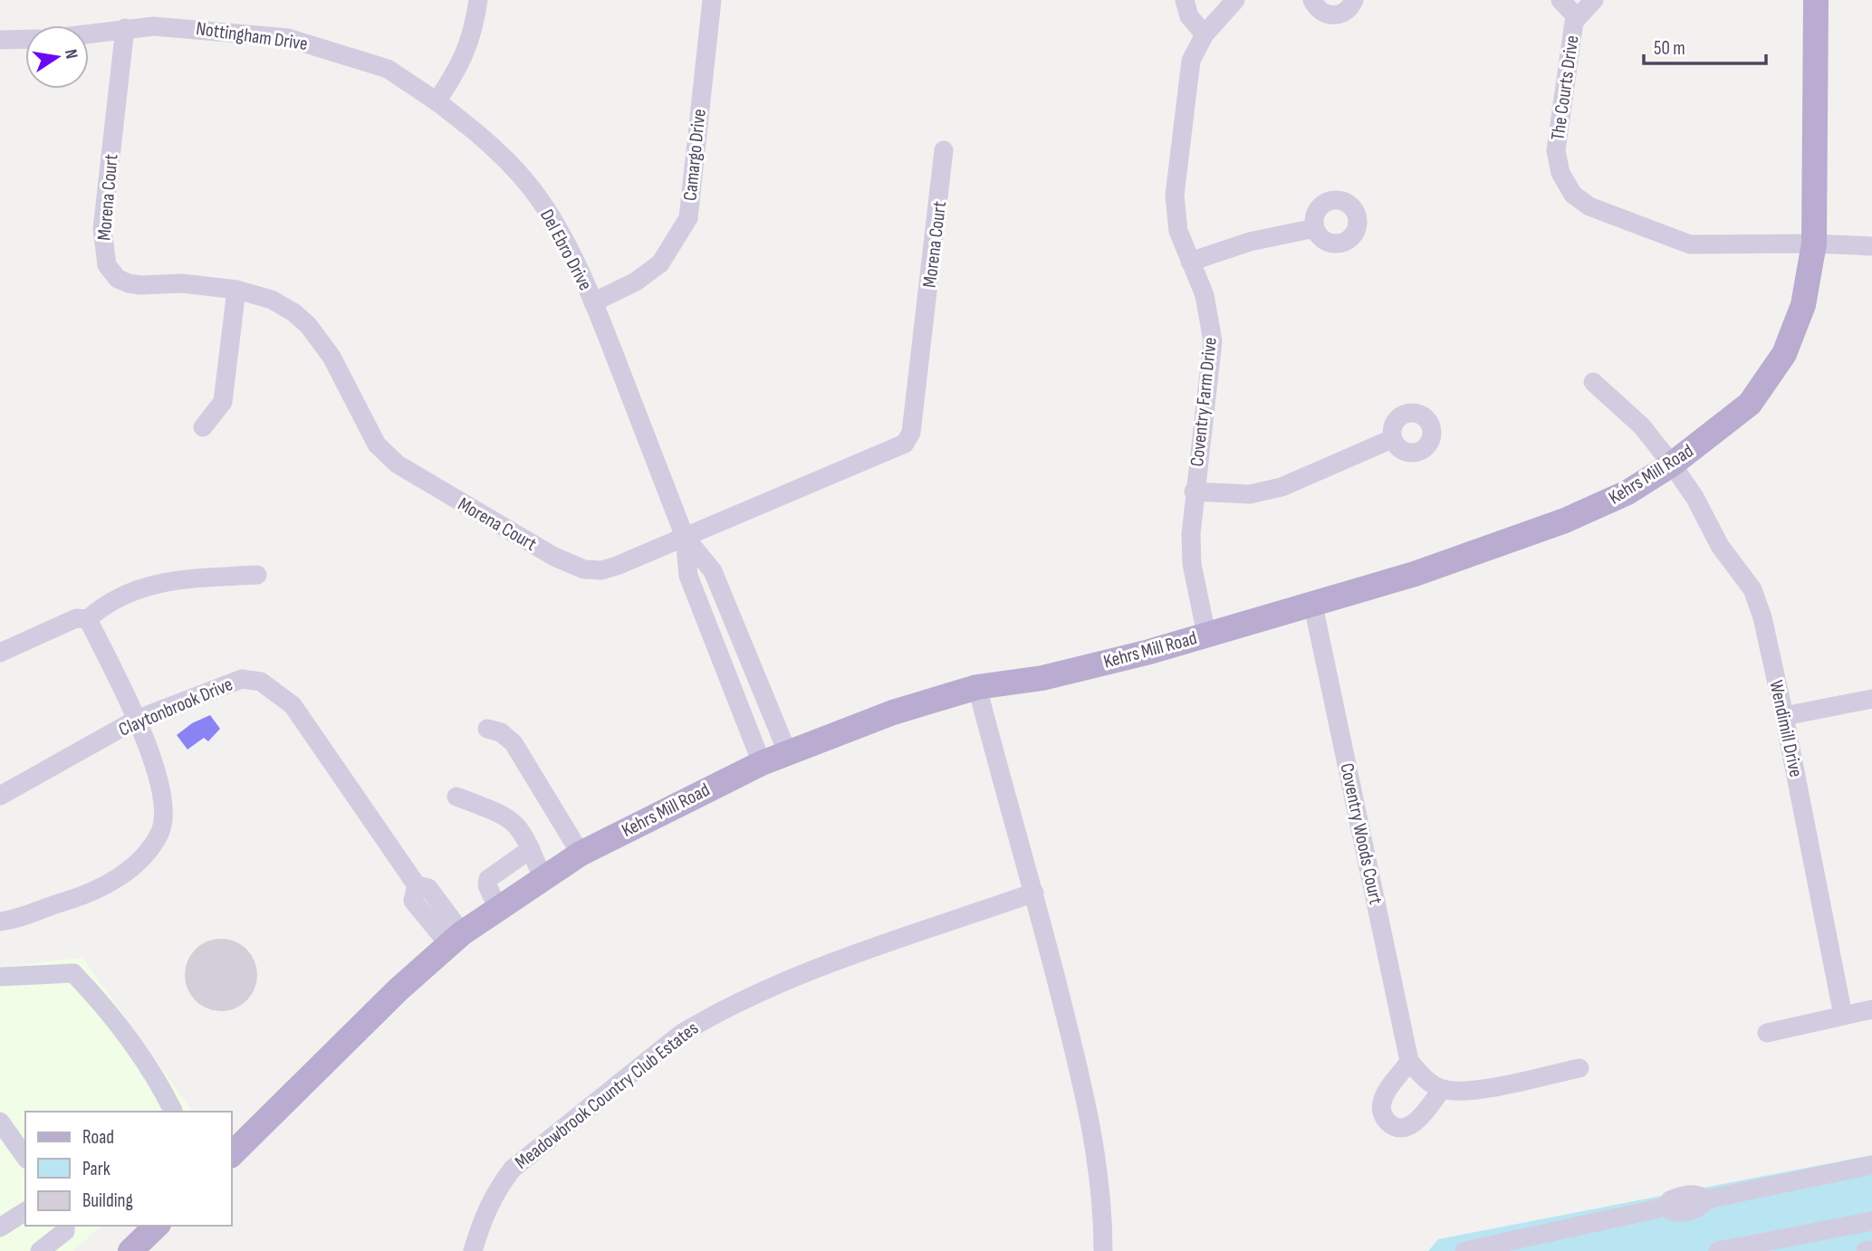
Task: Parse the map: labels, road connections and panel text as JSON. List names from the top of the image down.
{
  "streets": {
    "main road": ["Kehrs Mill Road"],
    "street": [
      "Nottingham Drive",
      "The Courts Drive",
      "Camargo Drive",
      "Morena Court",
      "Del Ebro Drive",
      "Coventry Farm Drive",
      "Claytonbrook Drive",
      "Wendimill Drive",
      "Coventry Woods Court",
      "Meadowbrook Country Club Estates"
    ]
  },
  "crossings": [
    ["Nottingham Drive", "Morena Court"],
    ["Nottingham Drive", "Del Ebro Drive"],
    ["The Courts Drive", "Kehrs Mill Road"],
    ["Camargo Drive", "Del Ebro Drive"],
    ["Morena Court", "Del Ebro Drive"],
    ["Del Ebro Drive", "Kehrs Mill Road"],
    ["Coventry Farm Drive", "Kehrs Mill Road"],
    ["Kehrs Mill Road", "Claytonbrook Drive"],
    ["Kehrs Mill Road", "Wendimill Drive"],
    ["Kehrs Mill Road", "Coventry Woods Court"]
  ],
  "legend": ["Road", "Park", "Building"],
  "scale_bar": "50 m",
  "north": "right"
}
